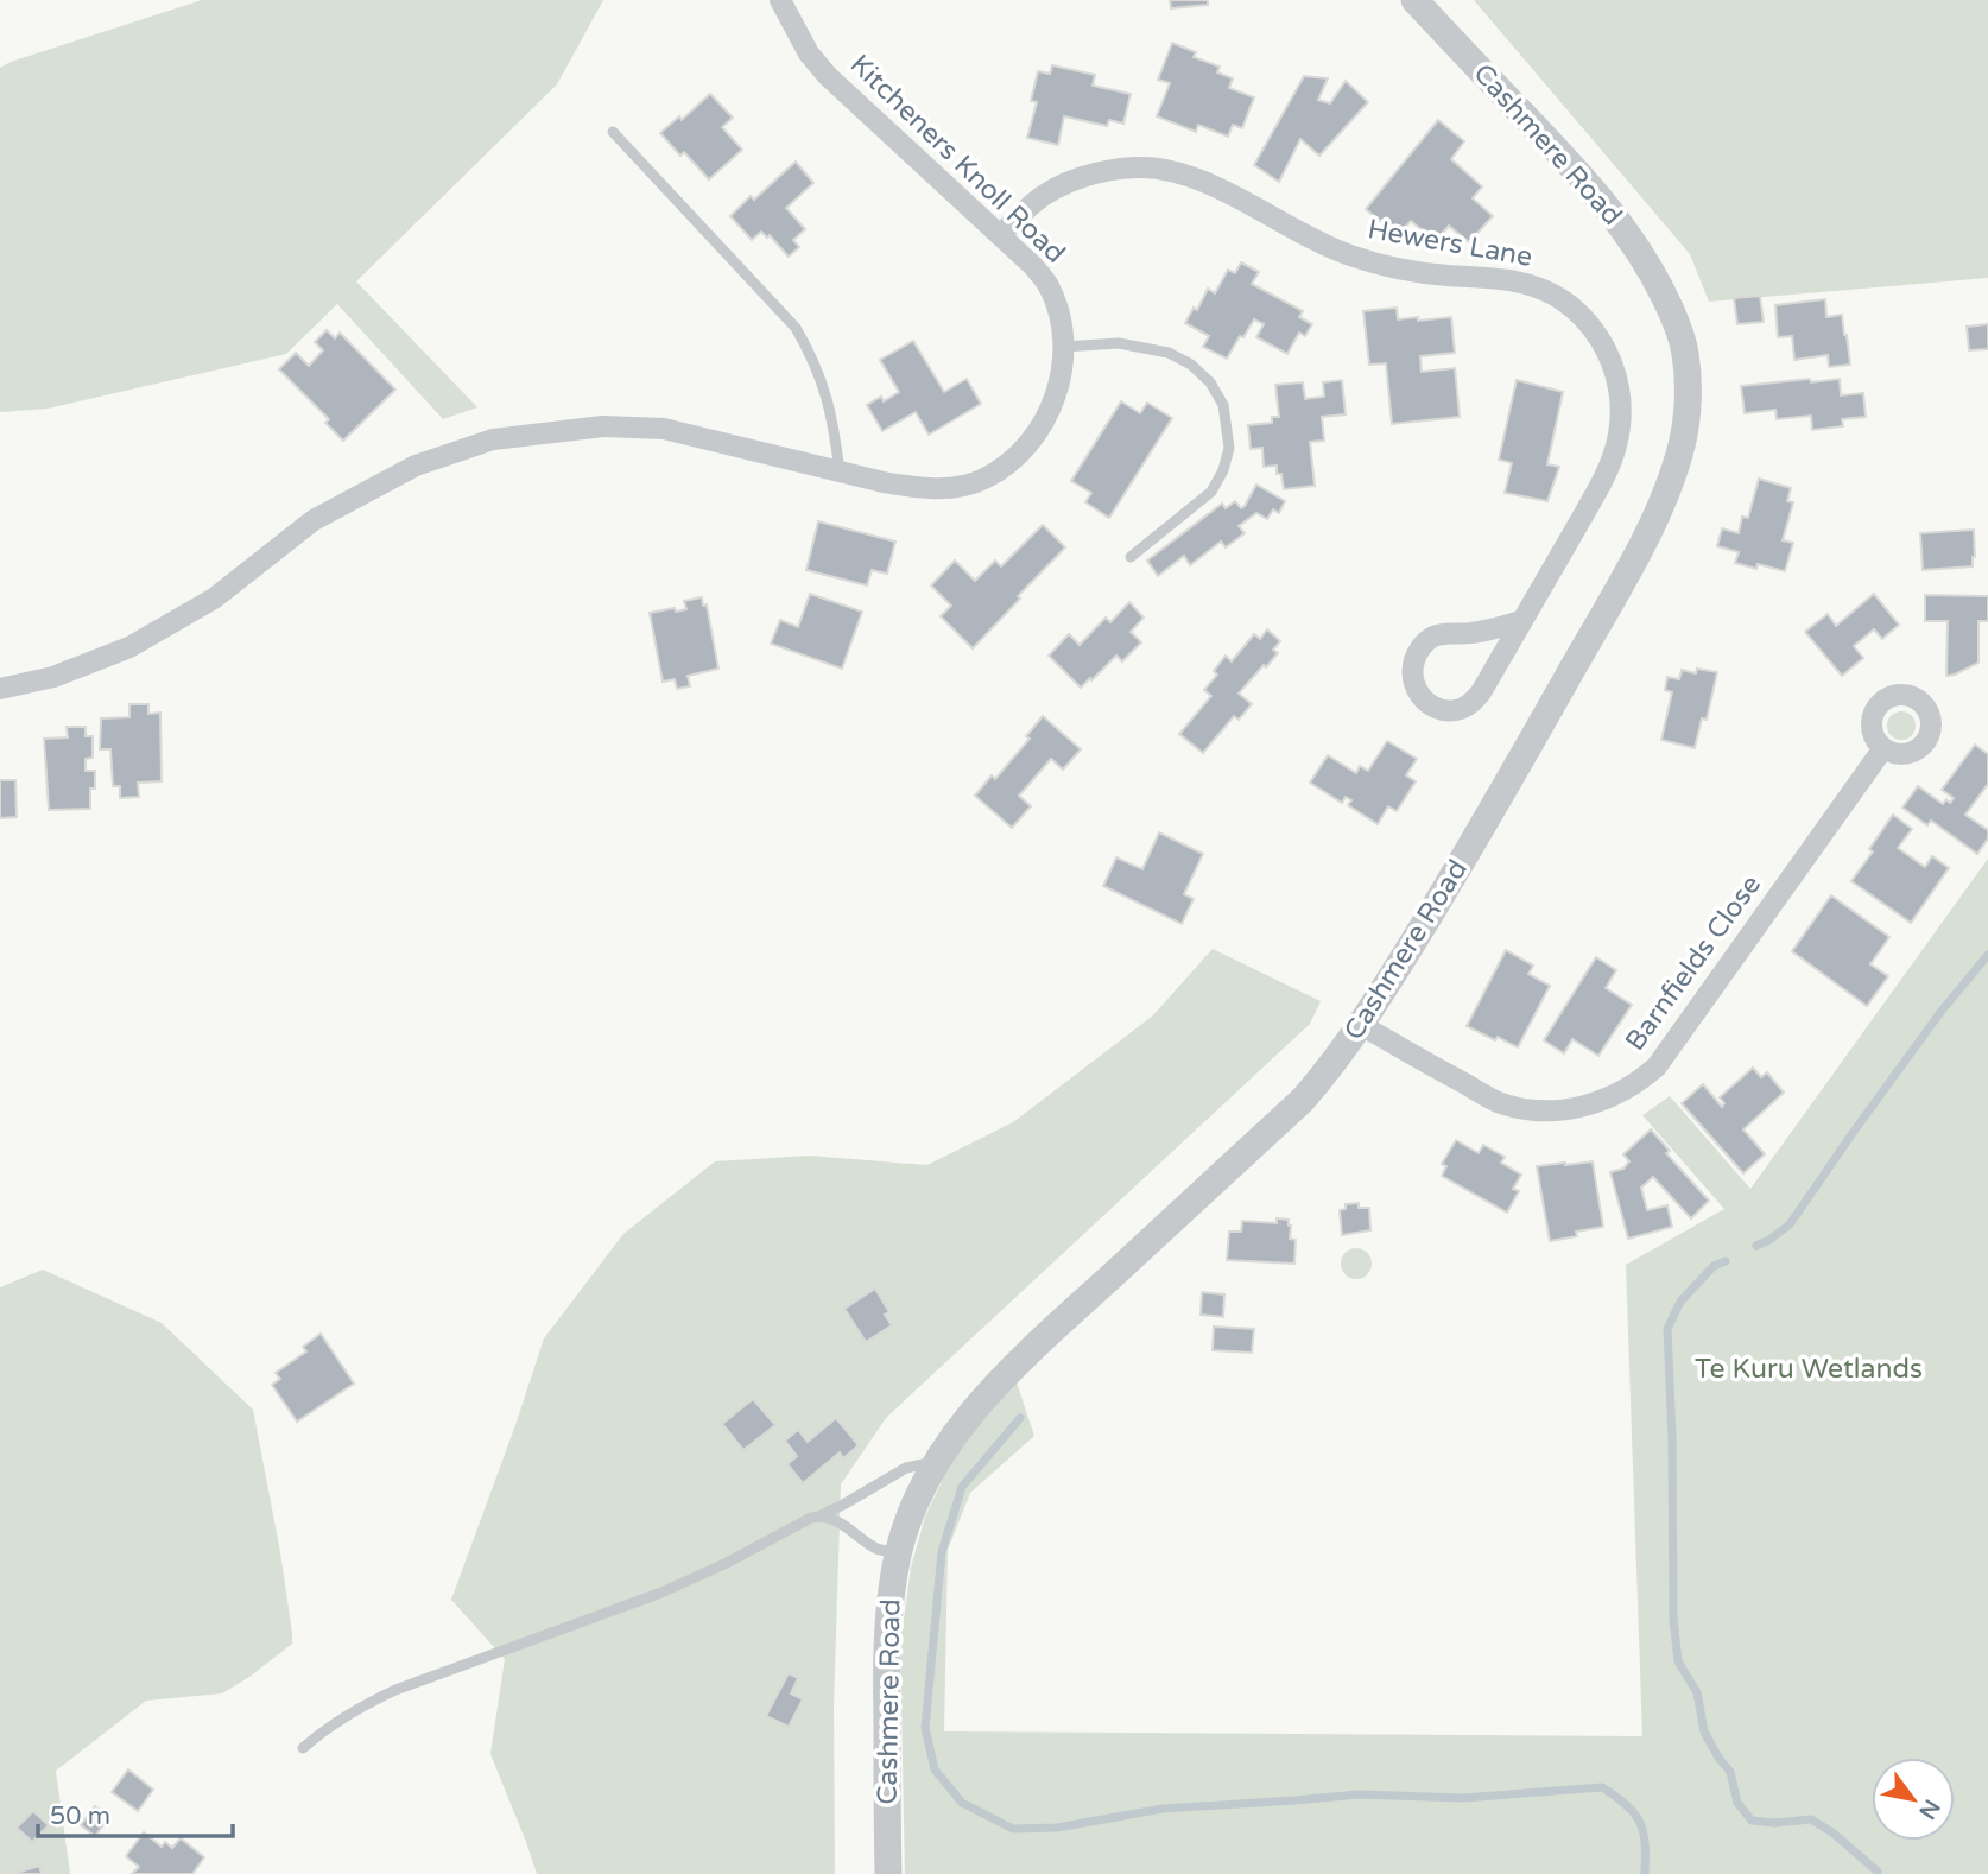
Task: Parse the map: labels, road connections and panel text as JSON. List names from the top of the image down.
{
  "streets": {
    "street": [
      "Cashmere Road",
      "Kitcheners Knoll Road",
      "Hewers Lane",
      "Barnfields Close"
    ]
  },
  "crossings": [
    ["Cashmere Road", "Barnfields Close"],
    ["Kitcheners Knoll Road", "Hewers Lane"]
  ],
  "parks": ["Te Kuru Wetlands"],
  "scale_bar": "50 m",
  "north": "bottom right"
}
